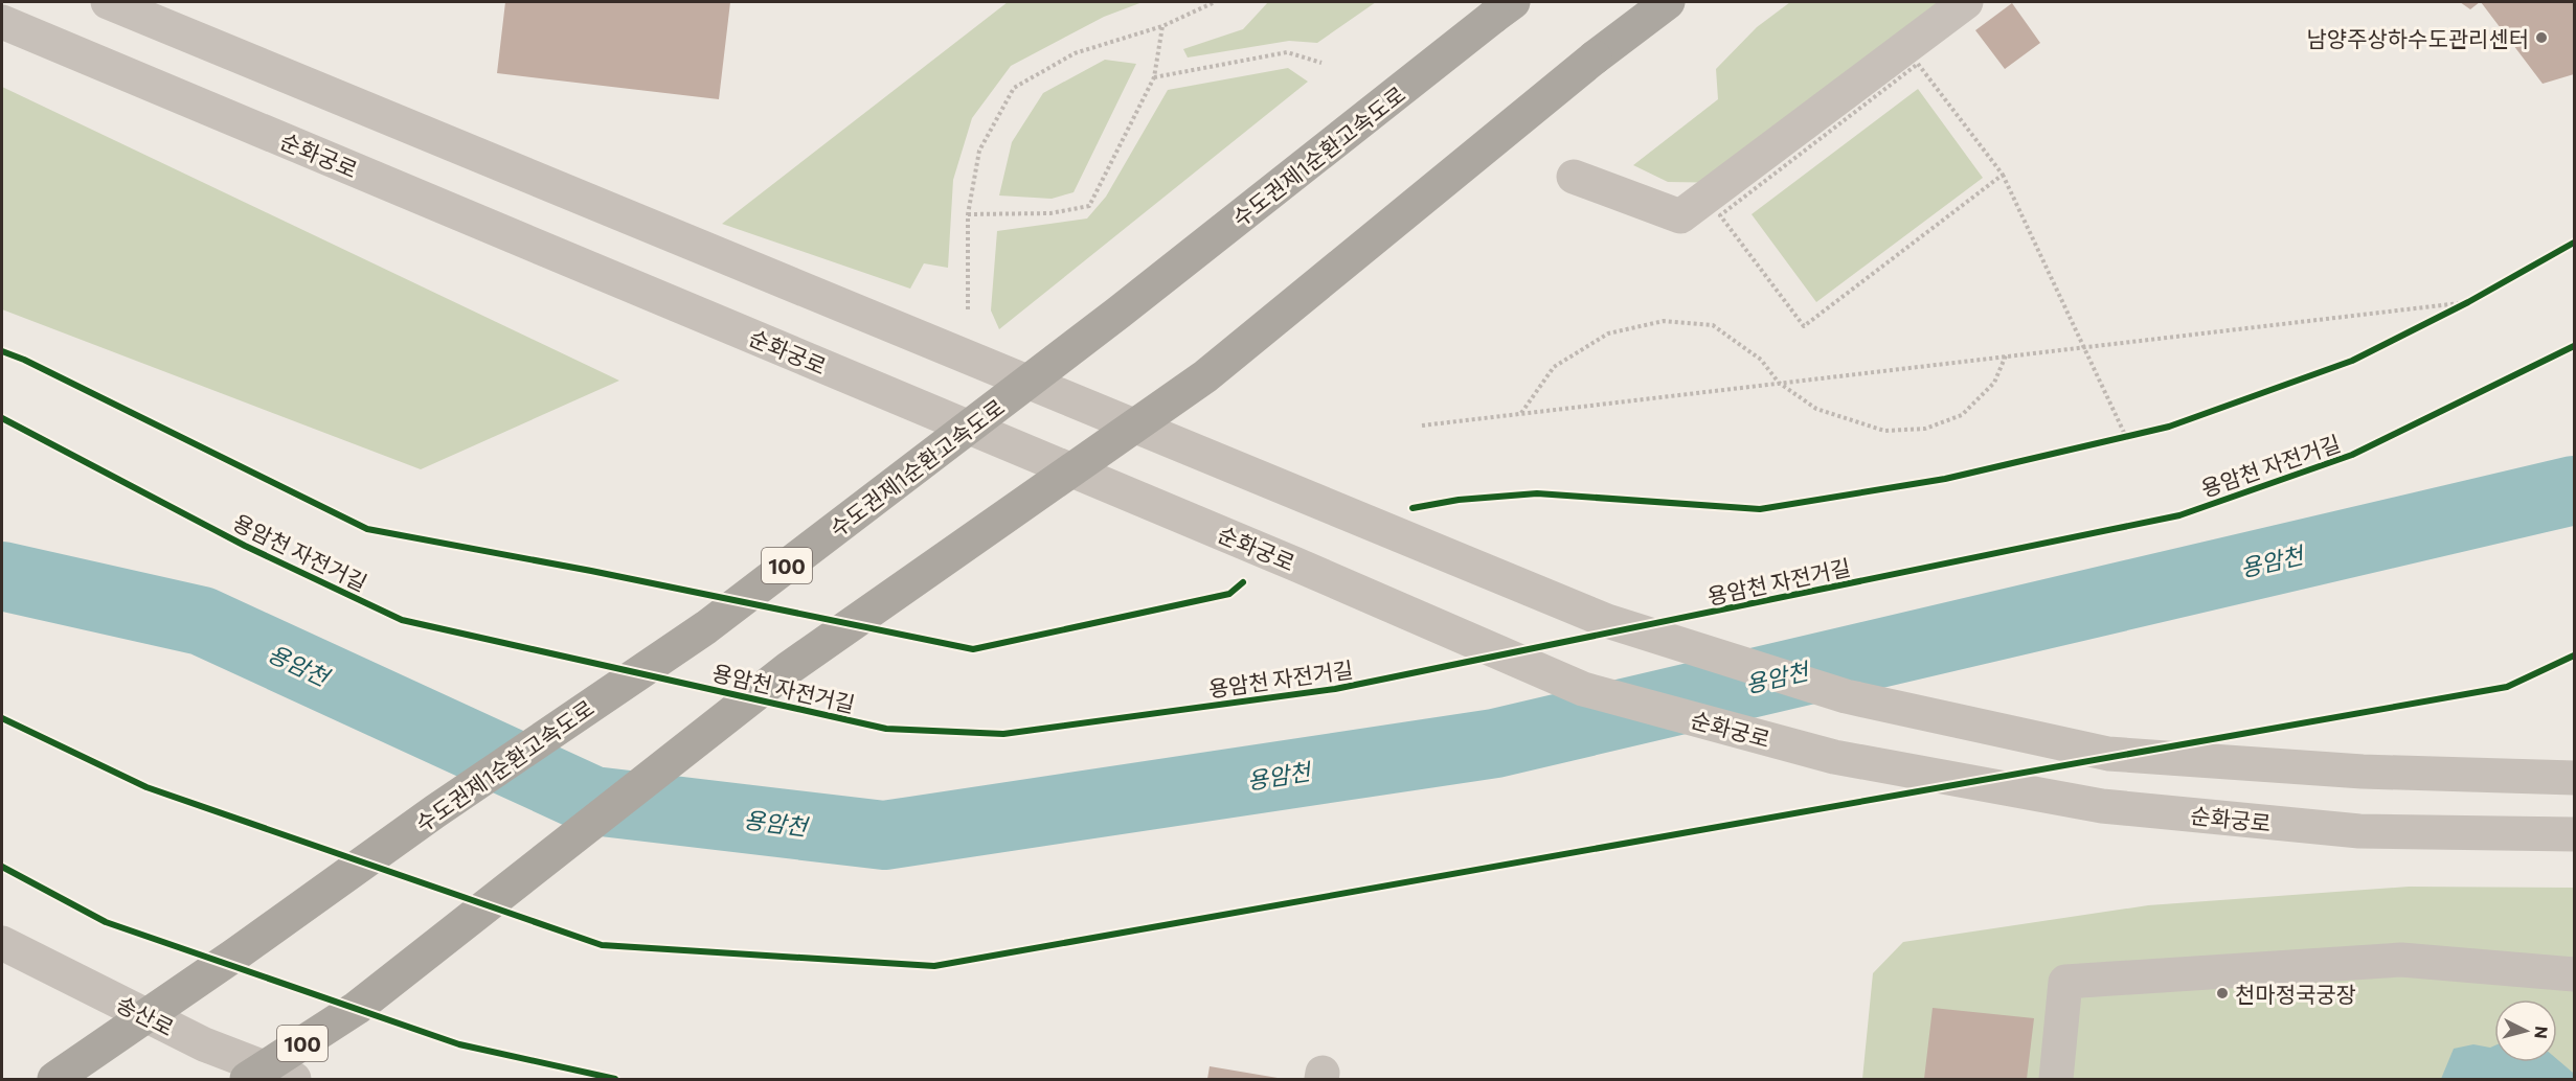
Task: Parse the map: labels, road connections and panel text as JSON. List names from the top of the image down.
{
  "streets": {
    "highway": ["수도권제1순환고속도로", "100"],
    "street": ["순화궁로", "송산로"],
    "cycle path": ["용암천 자전거길"]
  },
  "water": ["용암천"],
  "places": ["남양주상하수도관리센터", "천마정국궁장"],
  "north": "right"
}
